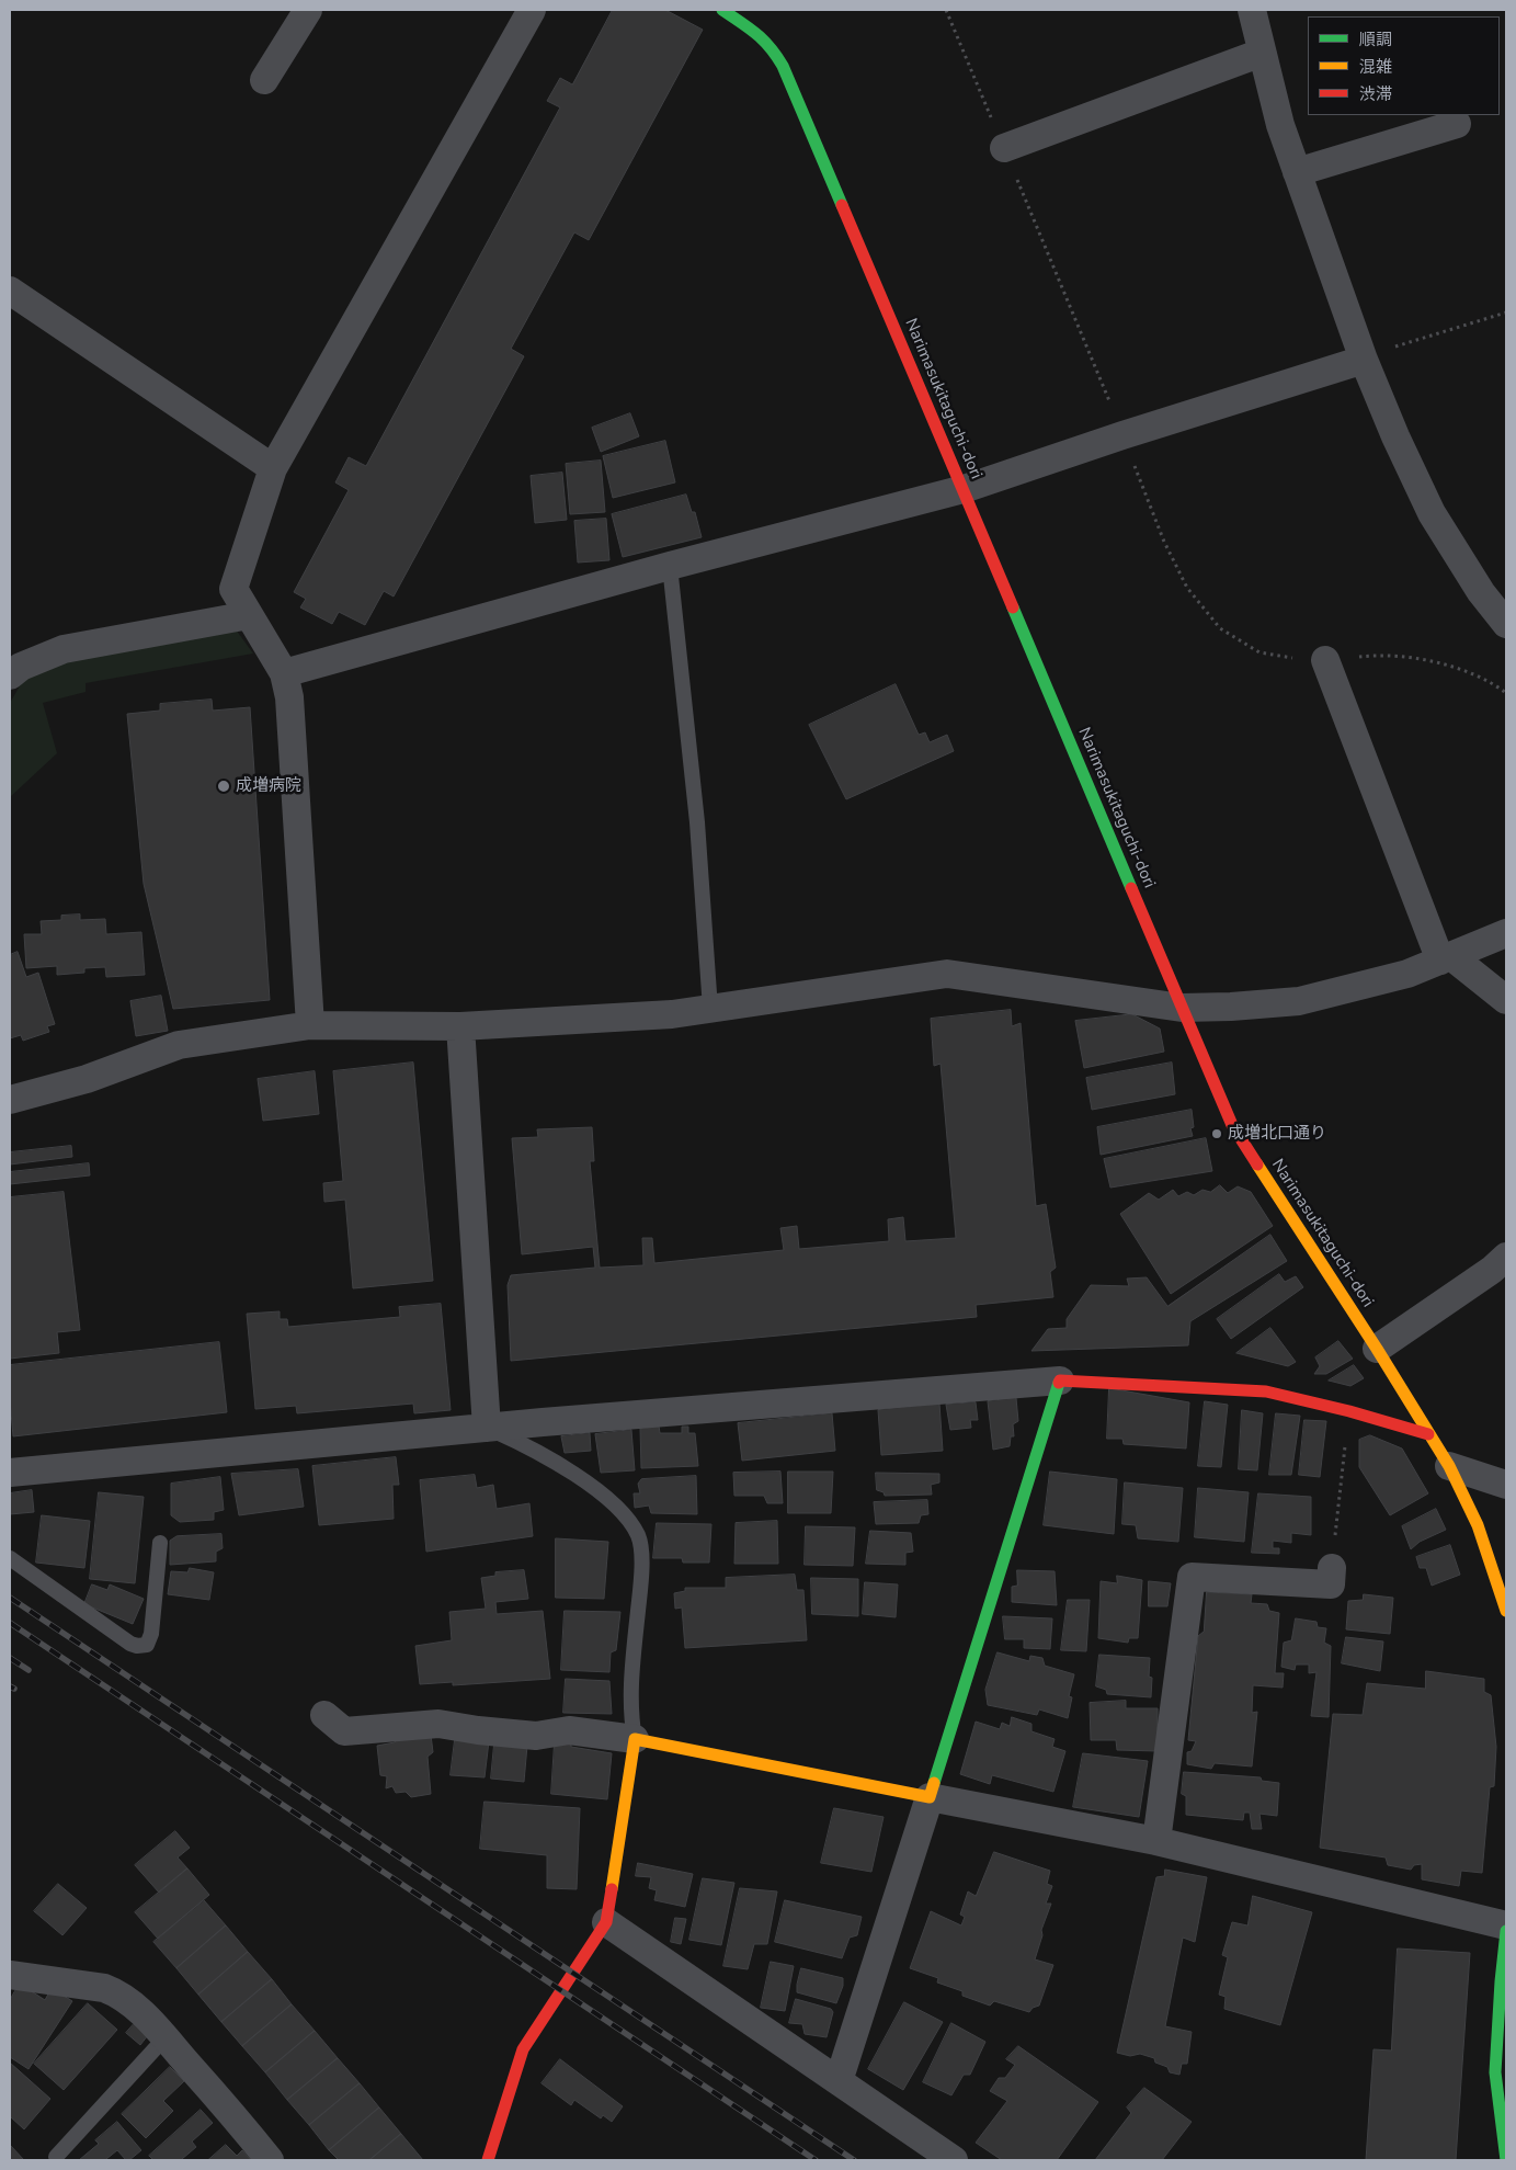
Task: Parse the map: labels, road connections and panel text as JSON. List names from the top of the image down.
{
  "streets": {
    "street": ["Narimasukitaguchi-dori"]
  },
  "places": ["成増病院", "成増北口通り"],
  "legend": ["順調", "混雑", "渋滞"]
}
